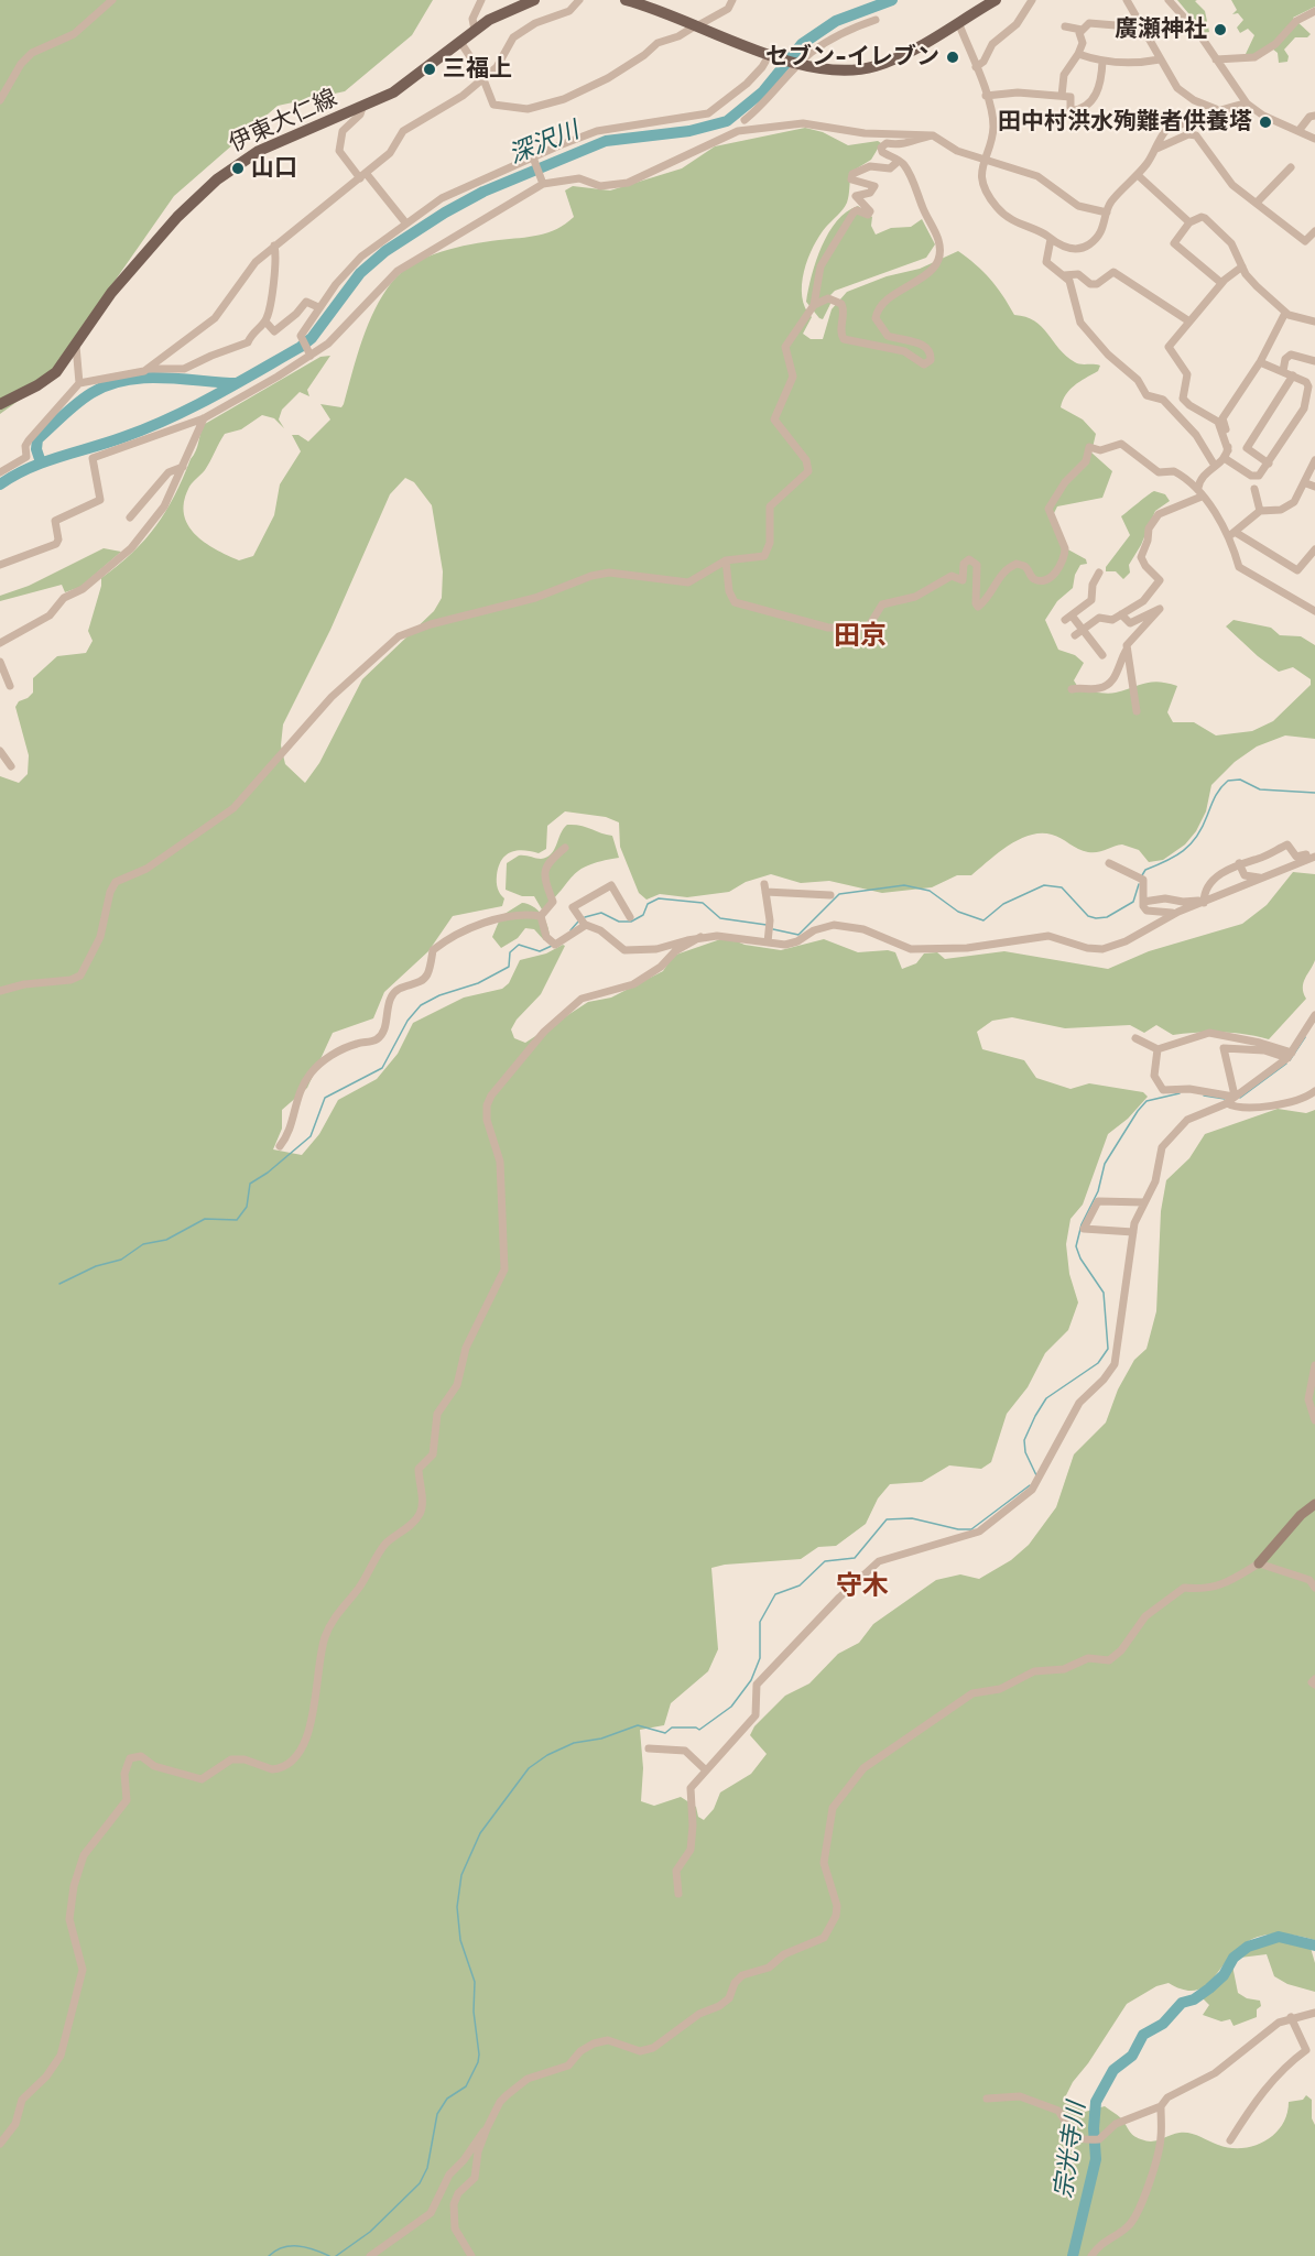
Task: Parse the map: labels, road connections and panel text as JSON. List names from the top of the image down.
{
  "streets": {
    "main road": ["伊東大仁線"]
  },
  "districts": ["田京", "守木"],
  "water": ["深沢川", "宗光寺川"],
  "places": [
    "廣瀬神社",
    "セブン-イレブン",
    "三福上",
    "田中村洪水殉難者供養塔",
    "山口"
  ]
}
